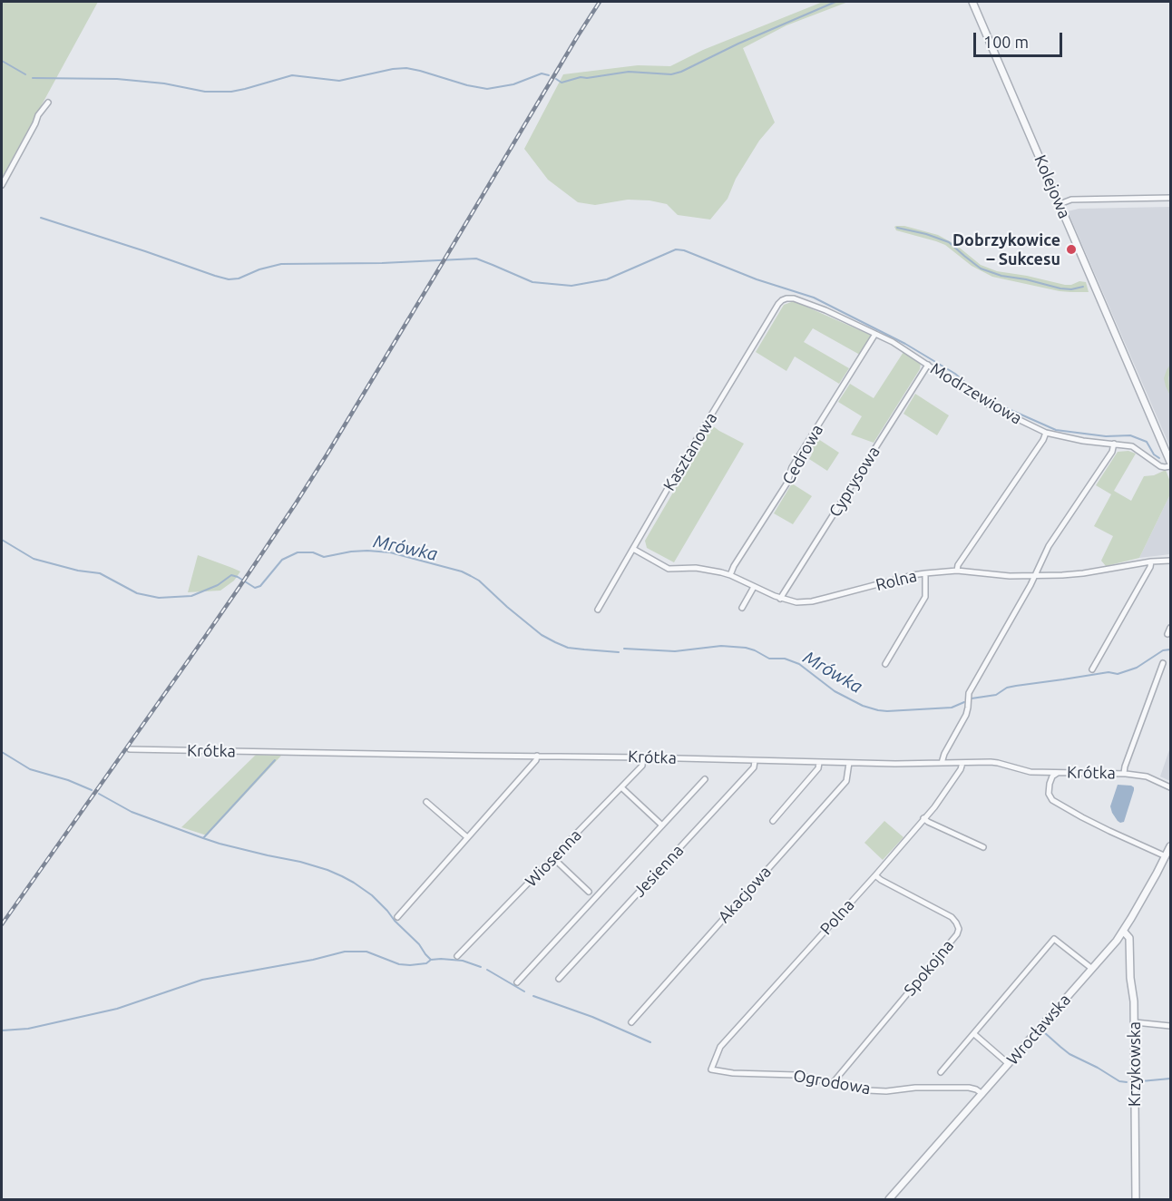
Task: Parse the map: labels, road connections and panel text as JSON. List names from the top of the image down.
{
  "streets": {
    "street": [
      "Kolejowa",
      "Modrzewiowa",
      "Kasztanowa",
      "Cedrowa",
      "Cyprysowa",
      "Rolna",
      "Krótka",
      "Wiosenna",
      "Jesienna",
      "Akacjowa",
      "Polna",
      "Spokojna",
      "Wrocławska",
      "Krzykowska",
      "Ogrodowa"
    ]
  },
  "crossings": [
    ["Modrzewiowa", "Kasztanowa"],
    ["Modrzewiowa", "Cedrowa"],
    ["Modrzewiowa", "Cyprysowa"],
    ["Kasztanowa", "Rolna"],
    ["Cedrowa", "Rolna"],
    ["Cyprysowa", "Rolna"],
    ["Krótka", "Wiosenna"],
    ["Krótka", "Jesienna"],
    ["Krótka", "Akacjowa"],
    ["Krótka", "Polna"],
    ["Polna", "Spokojna"],
    ["Polna", "Ogrodowa"],
    ["Spokojna", "Ogrodowa"],
    ["Wrocławska", "Krzykowska"],
    ["Wrocławska", "Ogrodowa"]
  ],
  "water": ["Mrówka"],
  "places": ["Dobrzykowice – Sukcesu"],
  "scale_bar": "100 m"
}
